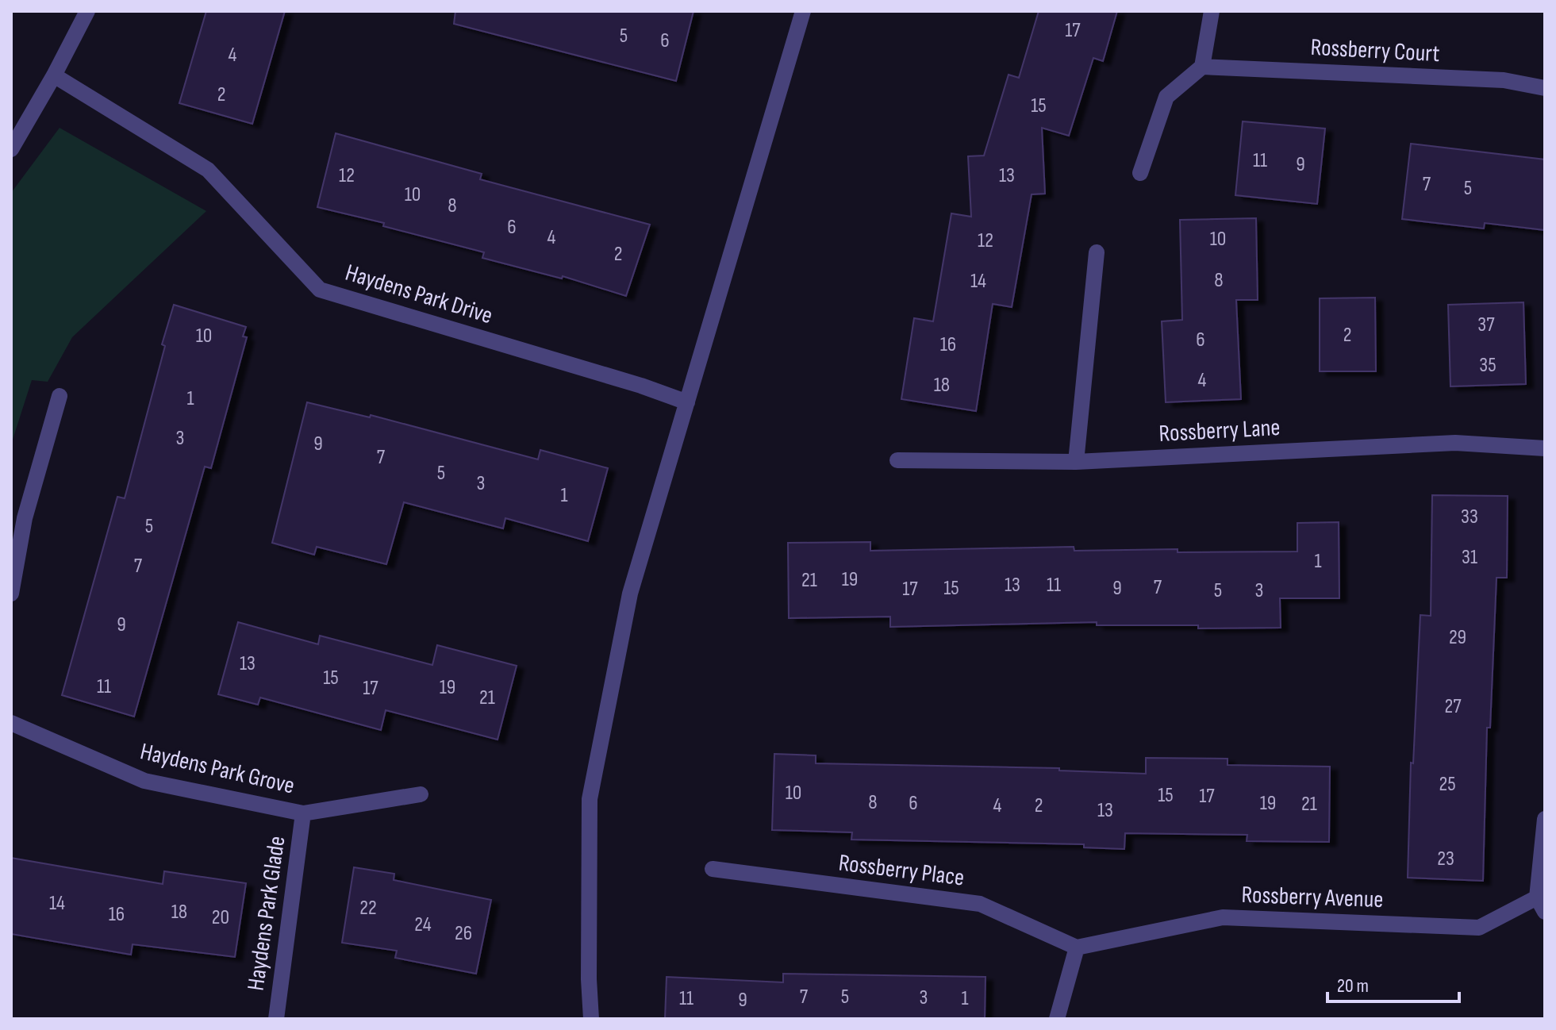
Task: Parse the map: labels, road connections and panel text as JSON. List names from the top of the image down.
{
  "streets": {
    "street": [
      "Rossberry Court",
      "Haydens Park Drive",
      "Rossberry Lane",
      "Haydens Park Grove",
      "Rossberry Place",
      "Rossberry Avenue",
      "Haydens Park Glade"
    ]
  },
  "crossings": [
    ["Haydens Park Grove", "Haydens Park Glade"],
    ["Rossberry Place", "Rossberry Avenue"]
  ],
  "house_numbers": [
    "17",
    "5",
    "6",
    "4",
    "2",
    "15",
    "11",
    "9",
    "12",
    "13",
    "7",
    "5",
    "10",
    "8",
    "6",
    "4",
    "10",
    "12",
    "2",
    "8",
    "14",
    "37",
    "2",
    "10",
    "6",
    "16",
    "35",
    "4",
    "18",
    "1",
    "3",
    "9",
    "7",
    "5",
    "3",
    "1",
    "33",
    "5",
    "31",
    "1",
    "7",
    "19",
    "21",
    "13",
    "11",
    "7",
    "15",
    "9",
    "17",
    "5",
    "3",
    "9",
    "29",
    "13",
    "15",
    "11",
    "19",
    "17",
    "21",
    "27",
    "25",
    "10",
    "15",
    "17",
    "8",
    "6",
    "19",
    "21",
    "4",
    "2",
    "13",
    "23",
    "14",
    "22",
    "18",
    "16",
    "20",
    "24",
    "26",
    "7",
    "5",
    "3",
    "11",
    "1",
    "9"
  ],
  "scale_bar": "20 m"
}
